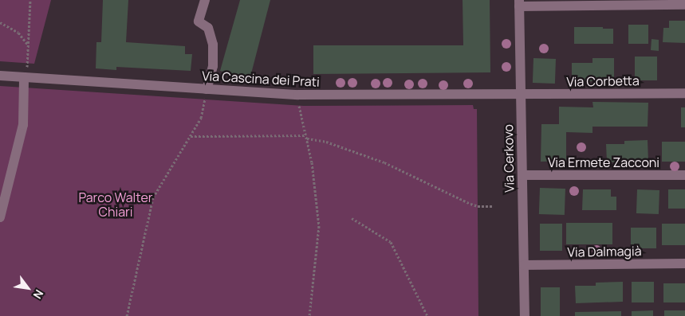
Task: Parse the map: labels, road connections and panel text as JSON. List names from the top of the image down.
{
  "streets": {
    "street": [
      "Via Cascina dei Prati",
      "Via Corbetta",
      "Via Cerkovo",
      "Via Ermete Zacconi",
      "Via Dalmagià"
    ]
  },
  "crossings": [
    ["Via Cascina dei Prati", "Via Corbetta"],
    ["Via Cascina dei Prati", "Via Cerkovo"],
    ["Via Corbetta", "Via Cerkovo"],
    ["Via Cerkovo", "Via Ermete Zacconi"],
    ["Via Cerkovo", "Via Dalmagià"]
  ],
  "parks": ["Parco Walter Chiari"],
  "north": "bottom right"
}
